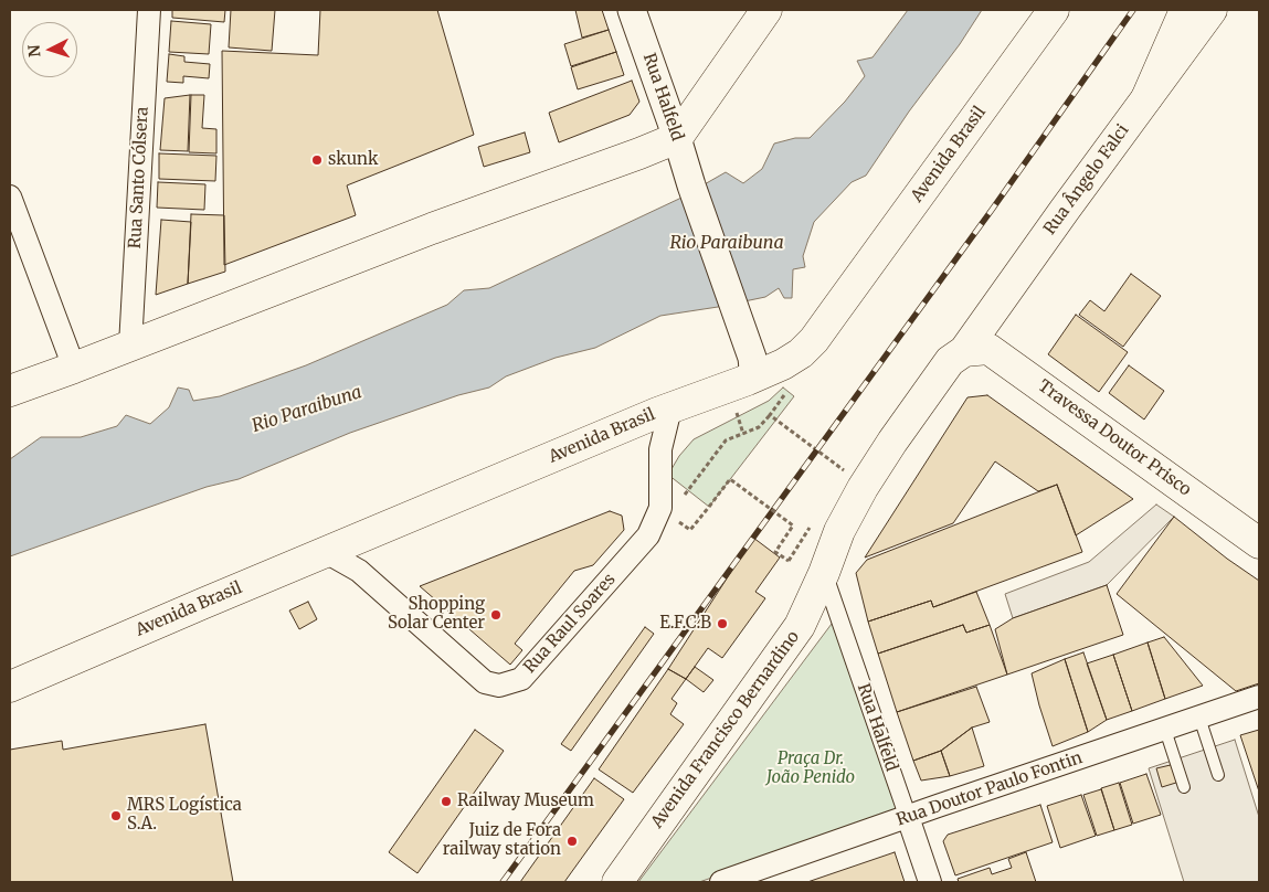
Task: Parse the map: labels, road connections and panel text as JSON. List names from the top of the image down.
{
  "streets": {
    "main road": [
      "Avenida Brasil",
      "Rua Ângelo Falci",
      "Travessa Doutor Prisco",
      "Avenida Francisco Bernardino"
    ],
    "street": [
      "Rua Halfeld",
      "Rua Santo Cólsera",
      "Rua Raul Soares",
      "Rua Doutor Paulo Fontin"
    ]
  },
  "crossings": [
    ["Rua Halfeld", "Avenida Brasil"],
    ["Rua Halfeld", "Rua Ângelo Falci"],
    ["Rua Halfeld", "Avenida Francisco Bernardino"],
    ["Rua Halfeld", "Rua Doutor Paulo Fontin"],
    ["Avenida Brasil", "Rua Raul Soares"],
    ["Rua Ângelo Falci", "Travessa Doutor Prisco"],
    ["Rua Ângelo Falci", "Avenida Francisco Bernardino"]
  ],
  "water": ["Rio Paraibuna"],
  "parks": ["Praça Dr. João Penido"],
  "places": [
    "skunk",
    "Shopping Solar Center",
    "E.F.C.B",
    "Railway Museum",
    "MRS Logística S.A.",
    "Juiz de Fora railway station"
  ],
  "north": "left"
}
